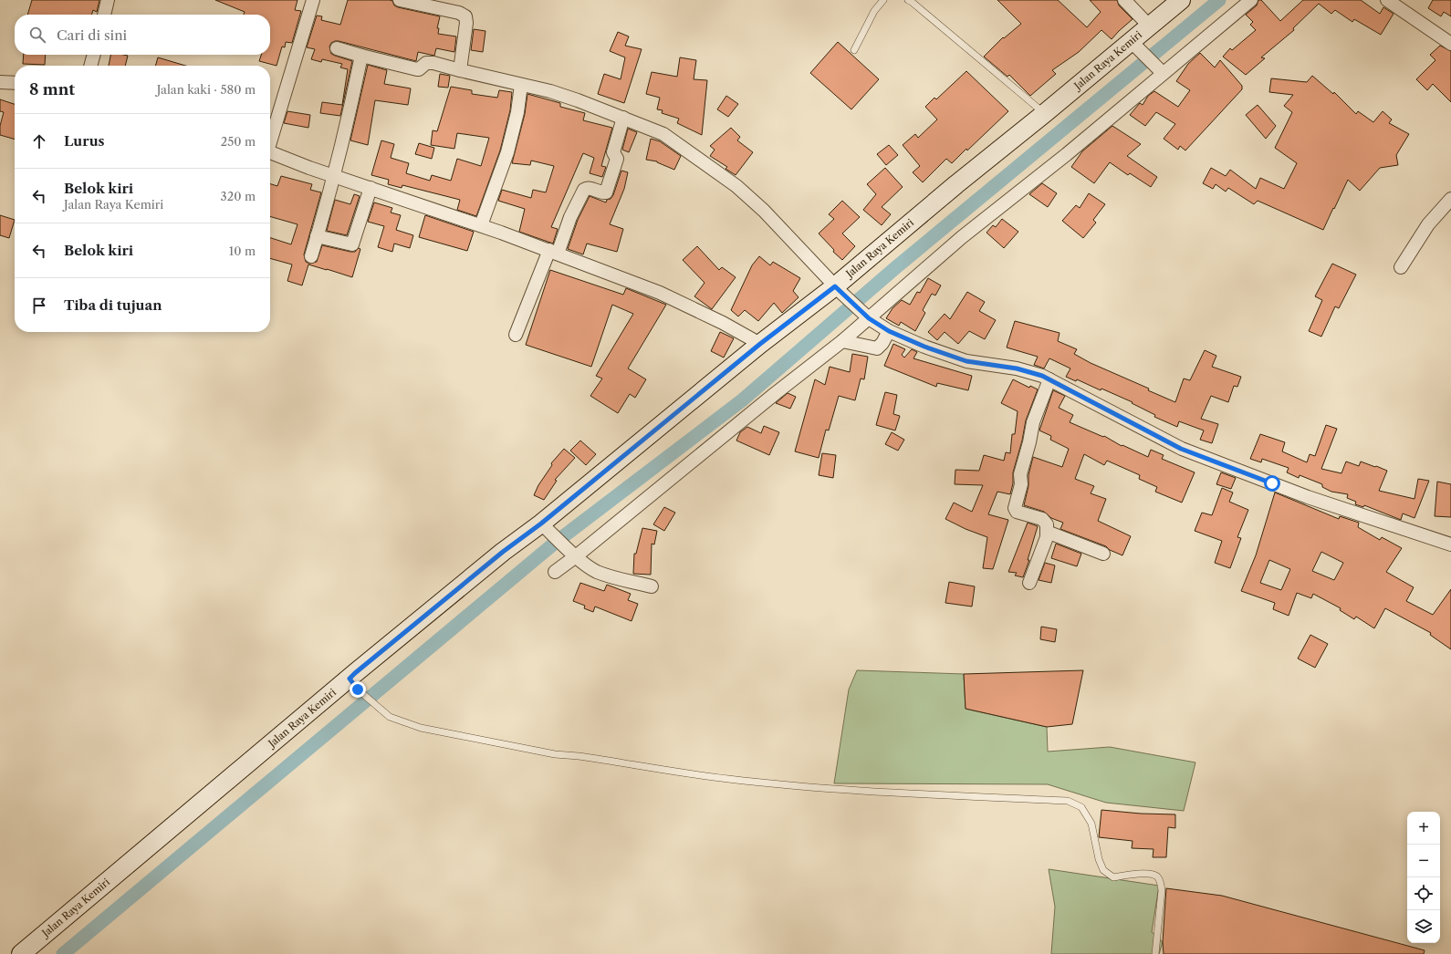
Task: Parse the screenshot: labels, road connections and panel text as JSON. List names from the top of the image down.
{
  "streets": {
    "main road": ["Jalan Raya Kemiri"]
  },
  "page": {
    "search": "Cari di sini",
    "heading": ["8 mnt", "Jalan kaki · 580 m"],
    "list": [
      ["Lurus", "250 m"],
      ["Belok kiri", "Jalan Raya Kemiri", "320 m"],
      ["Belok kiri", "10 m"],
      "Tiba di tujuan"
    ],
    "map_buttons": ["+", "−"]
  }
}
